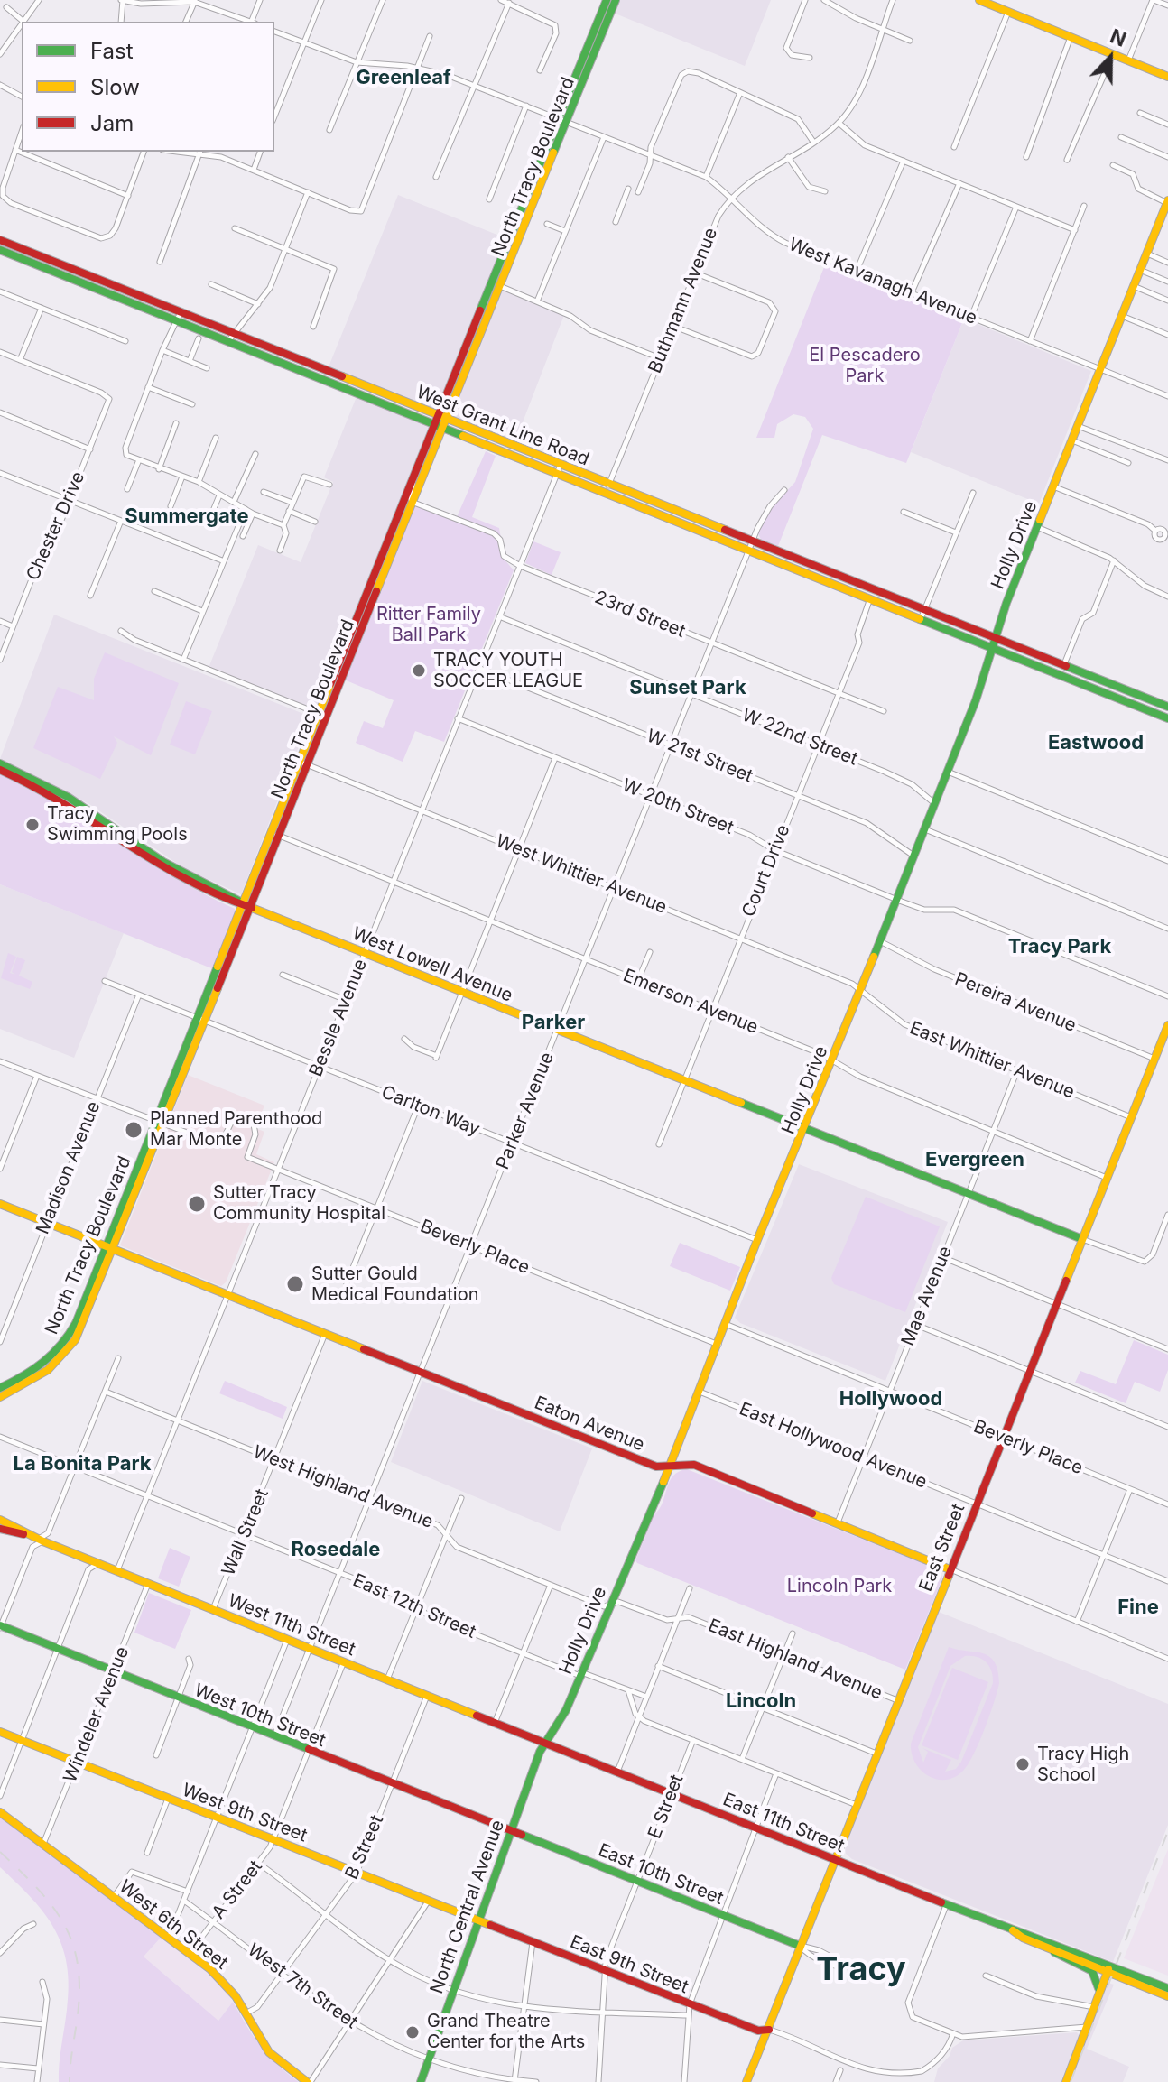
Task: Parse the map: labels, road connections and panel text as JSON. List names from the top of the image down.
{
  "streets": {
    "street": [
      "North Tracy Boulevard",
      "West Kavanagh Avenue",
      "Buthmann Avenue",
      "West Grant Line Road",
      "Chester Drive",
      "Holly Drive",
      "23rd Street",
      "W 22nd Street",
      "W 21st Street",
      "W 20th Street",
      "Court Drive",
      "West Whittier Avenue",
      "West Lowell Avenue",
      "Emerson Avenue",
      "Pereira Avenue",
      "Bessle Avenue",
      "East Whittier Avenue",
      "Carlton Way",
      "Parker Avenue",
      "Madison Avenue",
      "Beverly Place",
      "Mae Avenue",
      "Eaton Avenue",
      "East Hollywood Avenue",
      "West Highland Avenue",
      "Wall Street",
      "East Street",
      "East 12th Street",
      "West 11th Street",
      "East Highland Avenue",
      "Windeler Avenue",
      "West 10th Street",
      "E Street",
      "West 9th Street",
      "East 11th Street",
      "B Street",
      "East 10th Street",
      "A Street",
      "North Central Avenue",
      "West 6th Street",
      "East 9th Street",
      "West 7th Street"
    ]
  },
  "crossings": [
    ["North Tracy Boulevard", "West Kavanagh Avenue"],
    ["North Tracy Boulevard", "West Grant Line Road"],
    ["North Tracy Boulevard", "23rd Street"],
    ["North Tracy Boulevard", "West Whittier Avenue"],
    ["North Tracy Boulevard", "West Lowell Avenue"],
    ["North Tracy Boulevard", "Emerson Avenue"],
    ["North Tracy Boulevard", "Carlton Way"],
    ["North Tracy Boulevard", "Beverly Place"],
    ["North Tracy Boulevard", "Eaton Avenue"],
    ["West Kavanagh Avenue", "Buthmann Avenue"],
    ["West Kavanagh Avenue", "Holly Drive"],
    ["Buthmann Avenue", "West Grant Line Road"],
    ["West Grant Line Road", "Holly Drive"],
    ["West Grant Line Road", "Court Drive"],
    ["West Grant Line Road", "Bessle Avenue"],
    ["West Grant Line Road", "Parker Avenue"],
    ["Holly Drive", "W 22nd Street"],
    ["Holly Drive", "W 21st Street"],
    ["Holly Drive", "W 20th Street"],
    ["Holly Drive", "West Whittier Avenue"],
    ["Holly Drive", "West Lowell Avenue"],
    ["Holly Drive", "Emerson Avenue"],
    ["Holly Drive", "Pereira Avenue"],
    ["Holly Drive", "East Whittier Avenue"],
    ["Holly Drive", "Carlton Way"],
    ["Holly Drive", "Beverly Place"],
    ["Holly Drive", "Eaton Avenue"],
    ["Holly Drive", "East Hollywood Avenue"],
    ["Holly Drive", "West Highland Avenue"],
    ["Holly Drive", "East 12th Street"],
    ["Holly Drive", "West 11th Street"],
    ["Holly Drive", "East Highland Avenue"],
    ["Holly Drive", "East 11th Street"],
    ["Holly Drive", "North Central Avenue"],
    ["23rd Street", "Court Drive"],
    ["23rd Street", "Bessle Avenue"],
    ["23rd Street", "Parker Avenue"],
    ["W 22nd Street", "Court Drive"],
    ["W 22nd Street", "Bessle Avenue"],
    ["W 22nd Street", "Parker Avenue"],
    ["W 21st Street", "Court Drive"],
    ["W 21st Street", "Bessle Avenue"],
    ["W 21st Street", "Parker Avenue"],
    ["W 20th Street", "Court Drive"],
    ["W 20th Street", "Bessle Avenue"],
    ["W 20th Street", "Parker Avenue"],
    ["Court Drive", "West Whittier Avenue"],
    ["Court Drive", "West Lowell Avenue"],
    ["Court Drive", "Emerson Avenue"],
    ["West Whittier Avenue", "Bessle Avenue"],
    ["West Whittier Avenue", "East Whittier Avenue"],
    ["West Whittier Avenue", "Parker Avenue"],
    ["West Lowell Avenue", "Bessle Avenue"],
    ["West Lowell Avenue", "Parker Avenue"],
    ["West Lowell Avenue", "Mae Avenue"],
    ["West Lowell Avenue", "East Street"],
    ["Emerson Avenue", "Bessle Avenue"],
    ["Emerson Avenue", "Parker Avenue"],
    ["Emerson Avenue", "Mae Avenue"],
    ["Emerson Avenue", "East Street"],
    ["Pereira Avenue", "East Street"],
    ["Bessle Avenue", "Carlton Way"],
    ["Bessle Avenue", "Beverly Place"],
    ["Bessle Avenue", "Eaton Avenue"],
    ["Bessle Avenue", "West Highland Avenue"],
    ["Bessle Avenue", "East 12th Street"],
    ["Bessle Avenue", "West 11th Street"],
    ["East Whittier Avenue", "Mae Avenue"],
    ["East Whittier Avenue", "East Street"],
    ["Carlton Way", "Parker Avenue"],
    ["Carlton Way", "Madison Avenue"],
    ["Parker Avenue", "Beverly Place"],
    ["Parker Avenue", "Eaton Avenue"],
    ["Parker Avenue", "West Highland Avenue"],
    ["Parker Avenue", "East 12th Street"],
    ["Parker Avenue", "West 11th Street"],
    ["Parker Avenue", "West 10th Street"],
    ["Madison Avenue", "Beverly Place"],
    ["Madison Avenue", "Eaton Avenue"],
    ["Beverly Place", "Mae Avenue"],
    ["Beverly Place", "East Street"],
    ["Mae Avenue", "Eaton Avenue"],
    ["Mae Avenue", "East Hollywood Avenue"],
    ["Eaton Avenue", "Wall Street"],
    ["Eaton Avenue", "East Street"],
    ["East Hollywood Avenue", "East Street"],
    ["West Highland Avenue", "Wall Street"],
    ["West Highland Avenue", "East Highland Avenue"],
    ["Wall Street", "East 12th Street"],
    ["Wall Street", "West 11th Street"],
    ["East Street", "East Highland Avenue"],
    ["East Street", "East 11th Street"],
    ["East Street", "East 10th Street"],
    ["East Street", "East 9th Street"],
    ["West 11th Street", "Windeler Avenue"],
    ["West 11th Street", "East 11th Street"],
    ["West 11th Street", "B Street"],
    ["West 11th Street", "A Street"],
    ["West 11th Street", "North Central Avenue"],
    ["Windeler Avenue", "West 10th Street"],
    ["Windeler Avenue", "West 9th Street"],
    ["Windeler Avenue", "West 6th Street"],
    ["West 10th Street", "B Street"],
    ["West 10th Street", "East 10th Street"],
    ["West 10th Street", "A Street"],
    ["West 10th Street", "North Central Avenue"],
    ["E Street", "East 11th Street"],
    ["E Street", "East 10th Street"],
    ["E Street", "East 9th Street"],
    ["West 9th Street", "B Street"],
    ["West 9th Street", "A Street"],
    ["West 9th Street", "North Central Avenue"],
    ["West 9th Street", "East 9th Street"],
    ["East 11th Street", "North Central Avenue"],
    ["B Street", "West 6th Street"],
    ["B Street", "West 7th Street"],
    ["East 10th Street", "North Central Avenue"],
    ["A Street", "West 6th Street"],
    ["A Street", "West 7th Street"],
    ["North Central Avenue", "East 9th Street"],
    ["North Central Avenue", "West 7th Street"]
  ],
  "districts": [
    "Greenleaf",
    "Summergate",
    "Sunset Park",
    "Eastwood",
    "Tracy Park",
    "Parker",
    "Evergreen",
    "Hollywood",
    "La Bonita Park",
    "Rosedale",
    "Fine",
    "Lincoln",
    "Tracy"
  ],
  "parks": ["El Pescadero Park", "Ritter Family Ball Park", "Lincoln Park"],
  "places": [
    "TRACY YOUTH SOCCER LEAGUE",
    "Tracy Swimming Pools",
    "Planned Parenthood Mar Monte",
    "Sutter Tracy Community Hospital",
    "Sutter Gould Medical Foundation",
    "Tracy High School",
    "Grand Theatre Center for the Arts"
  ],
  "legend": ["Fast", "Slow", "Jam"],
  "north": "top"
}
